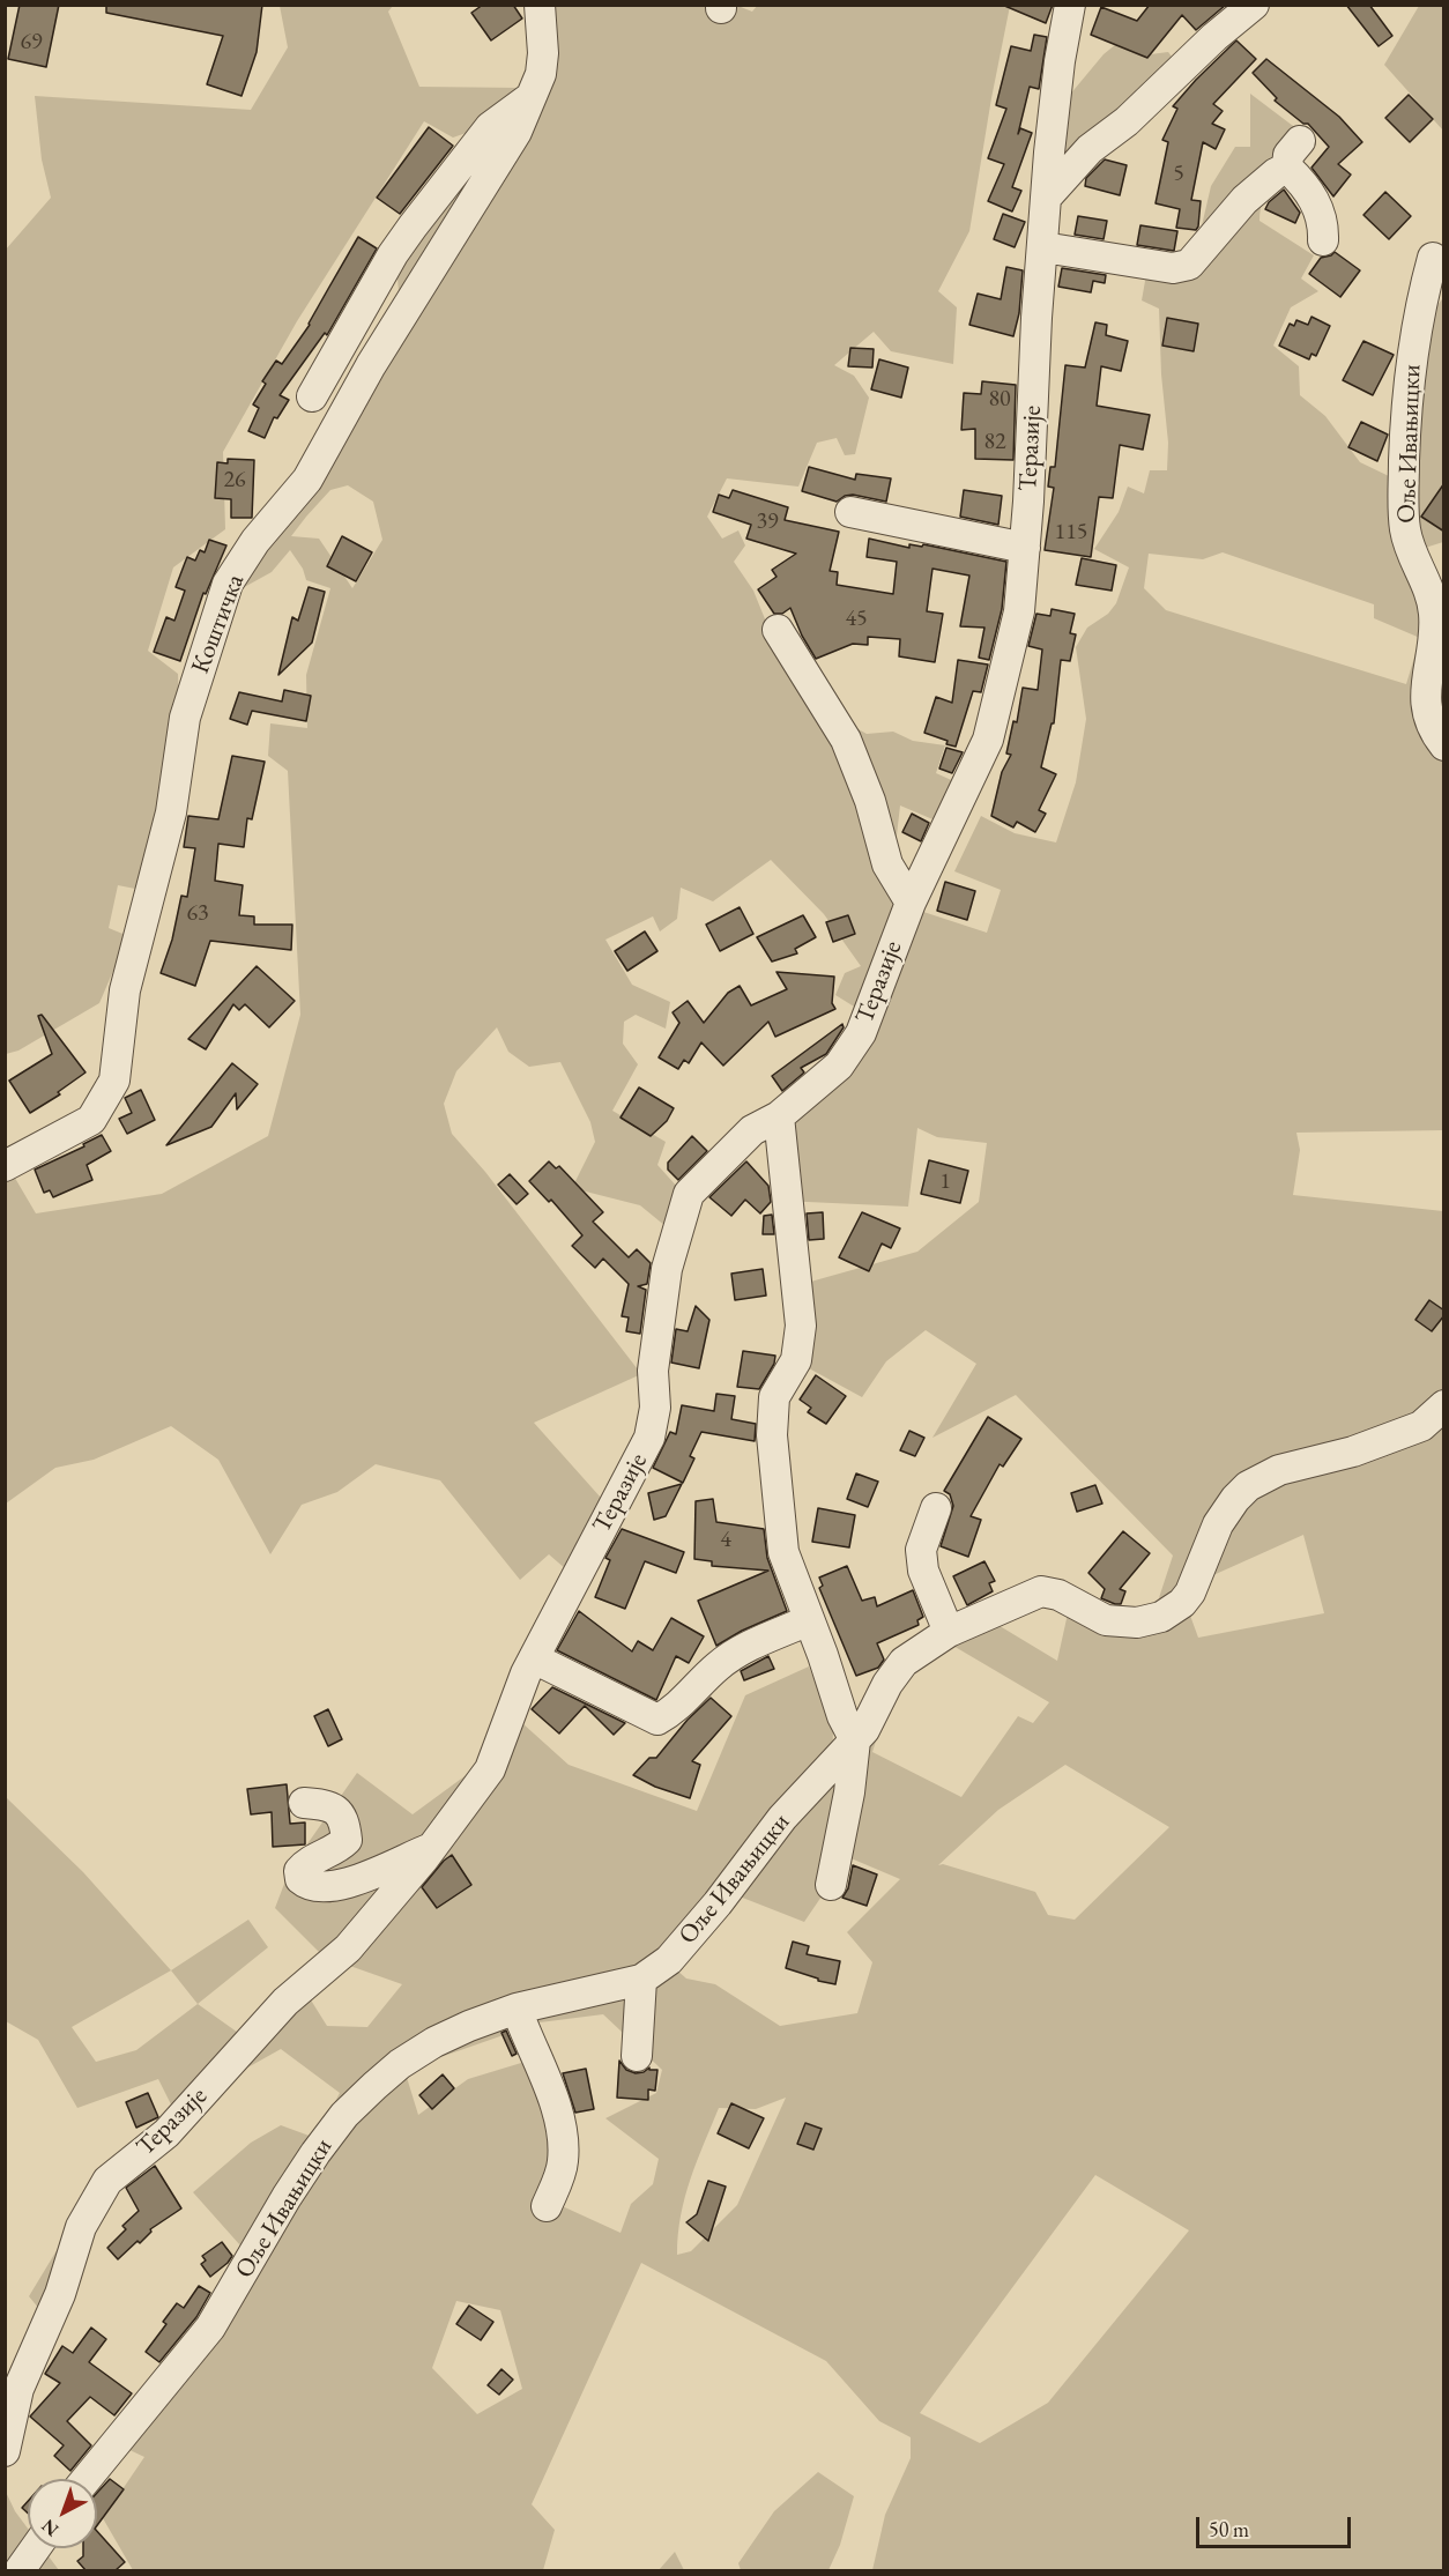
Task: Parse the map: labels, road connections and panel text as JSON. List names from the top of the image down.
{
  "streets": {
    "street": ["Оље Ивањицки", "Теразије", "Коштичка"]
  },
  "house_numbers": [
    "69",
    "5",
    "80",
    "82",
    "26",
    "39",
    "115",
    "45",
    "63",
    "1",
    "4"
  ],
  "scale_bar": "50 m",
  "north": "bottom left"
}
